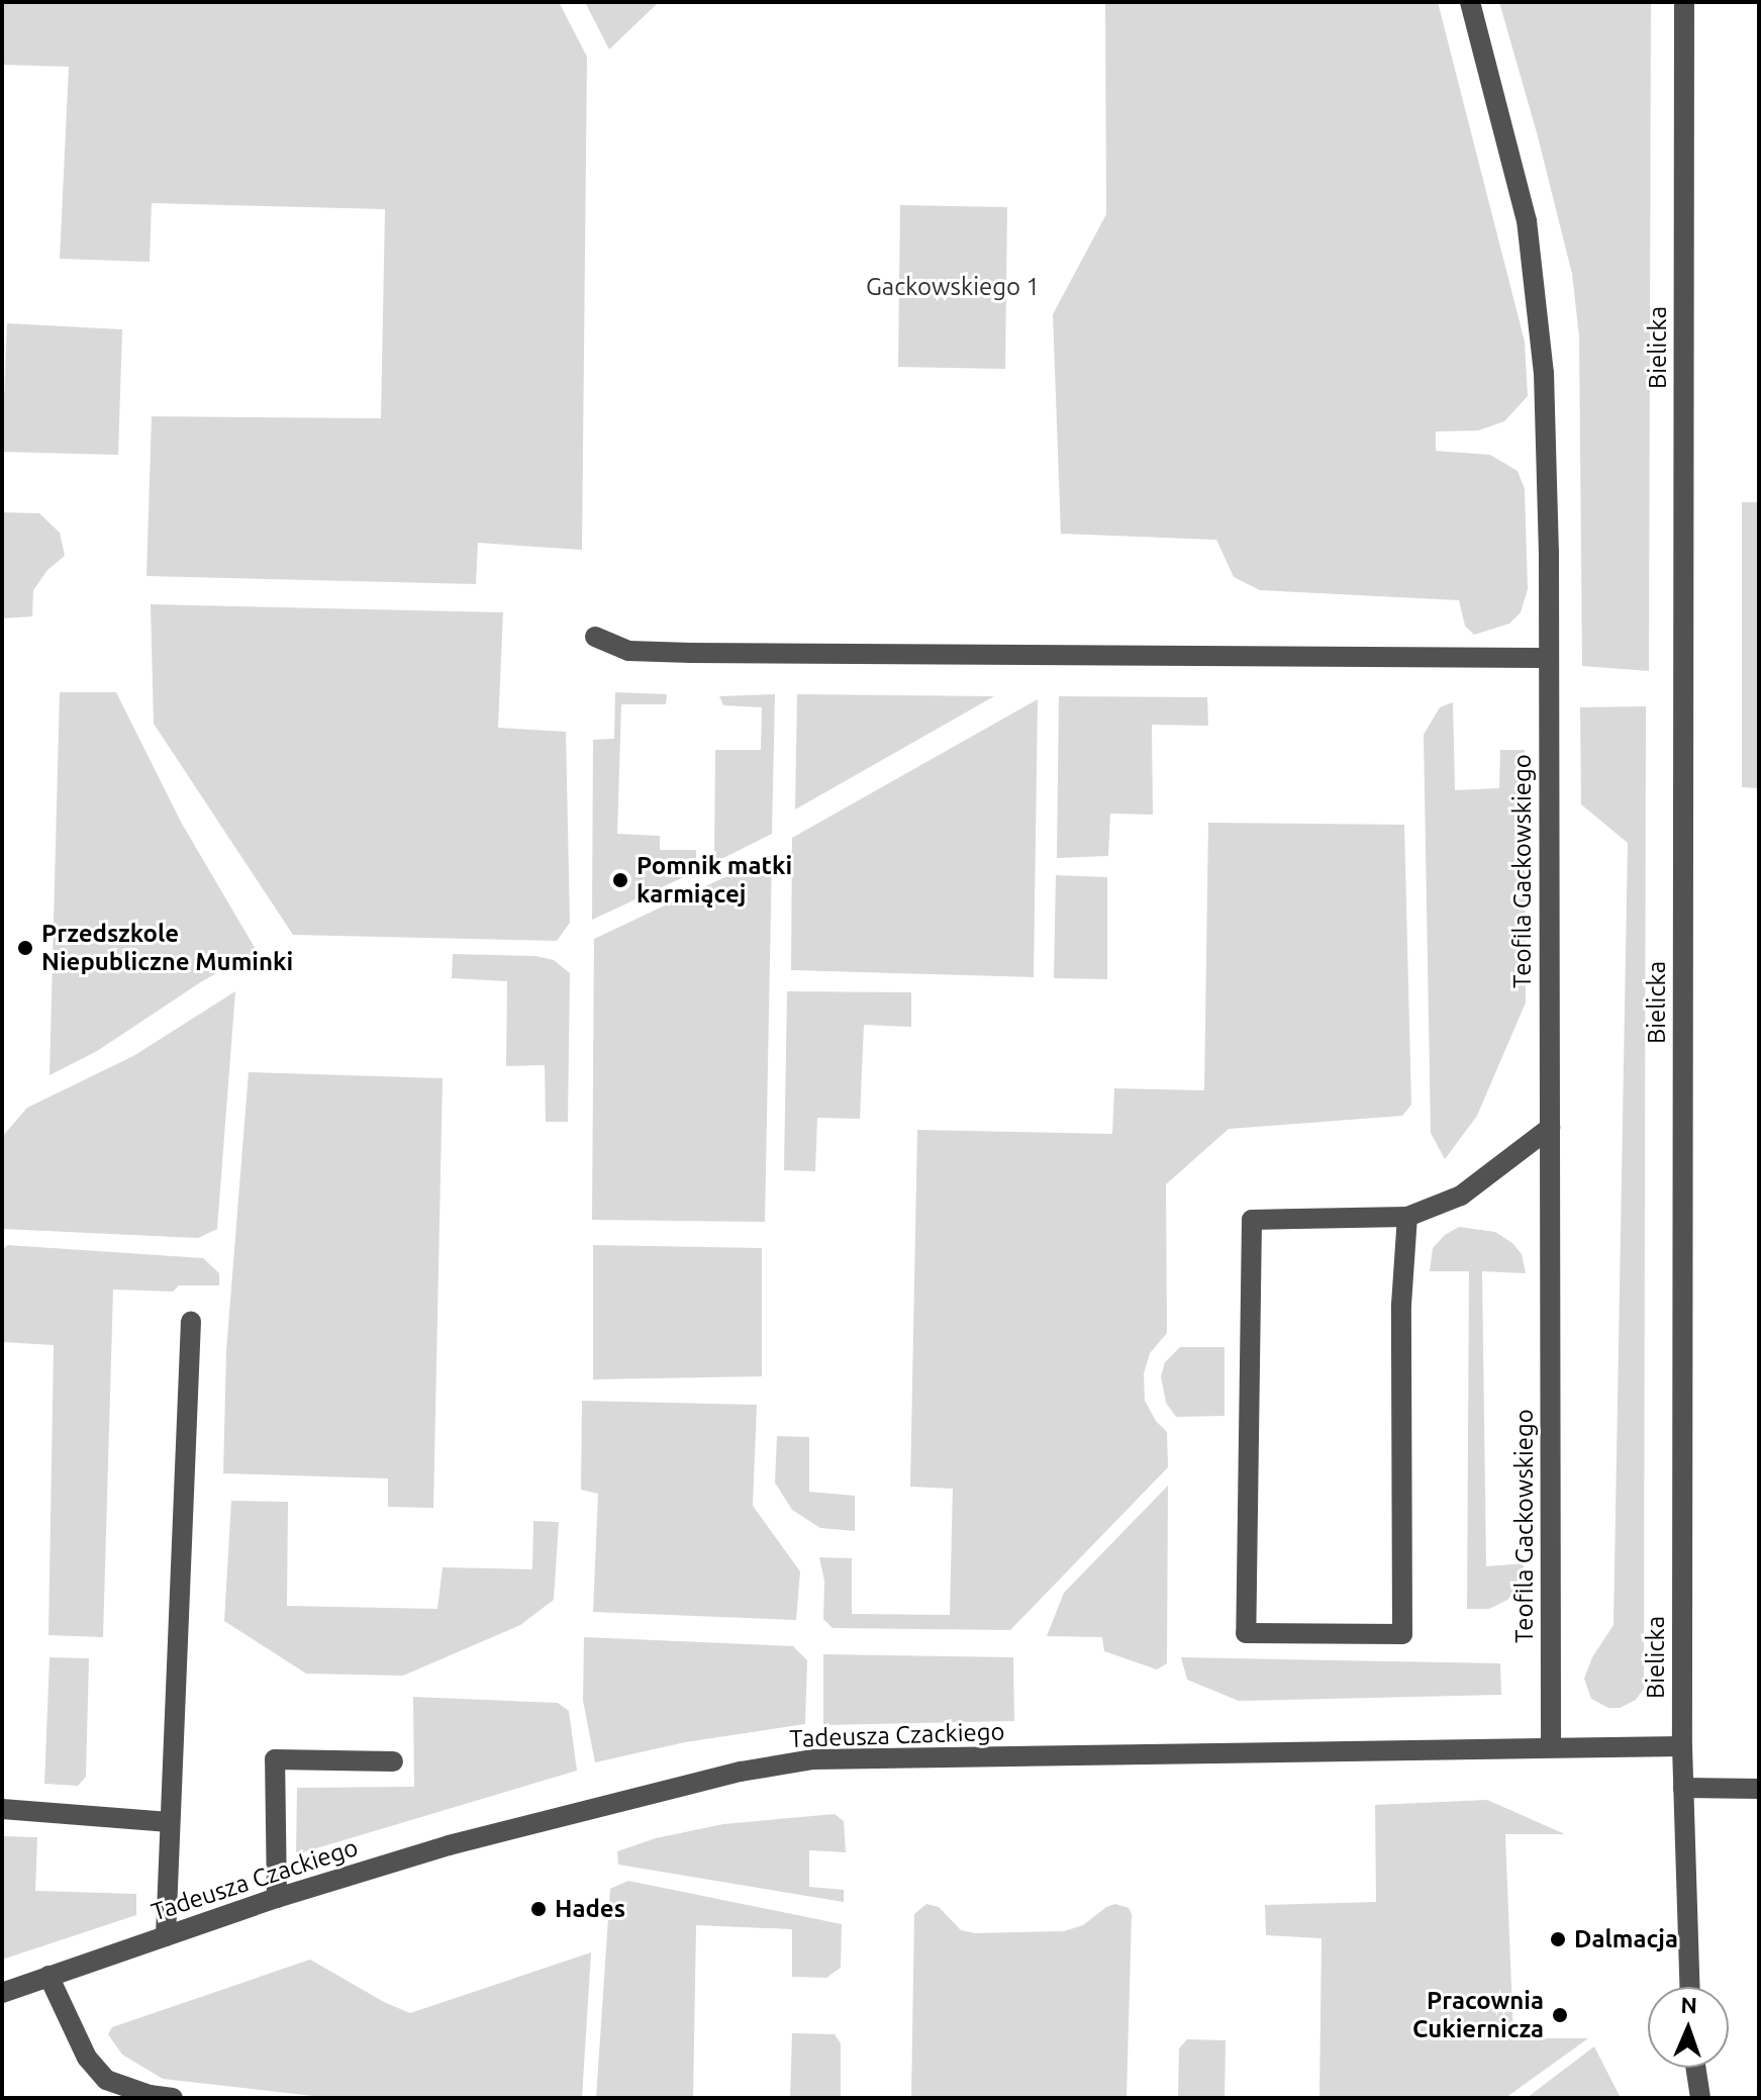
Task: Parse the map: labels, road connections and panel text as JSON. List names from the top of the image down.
{
  "streets": {
    "street": ["Bielicka", "Teofila Gackowskiego", "Tadeusza Czackiego"]
  },
  "crossings": [
    ["Bielicka", "Tadeusza Czackiego"],
    ["Teofila Gackowskiego", "Tadeusza Czackiego"]
  ],
  "parks": ["Gackowskiego 1"],
  "places": [
    "Pomnik matki karmiącej",
    "Przedszkole Niepubliczne Muminki",
    "Hades",
    "Dalmacja",
    "Pracownia Cukiernicza"
  ],
  "north": "top"
}
